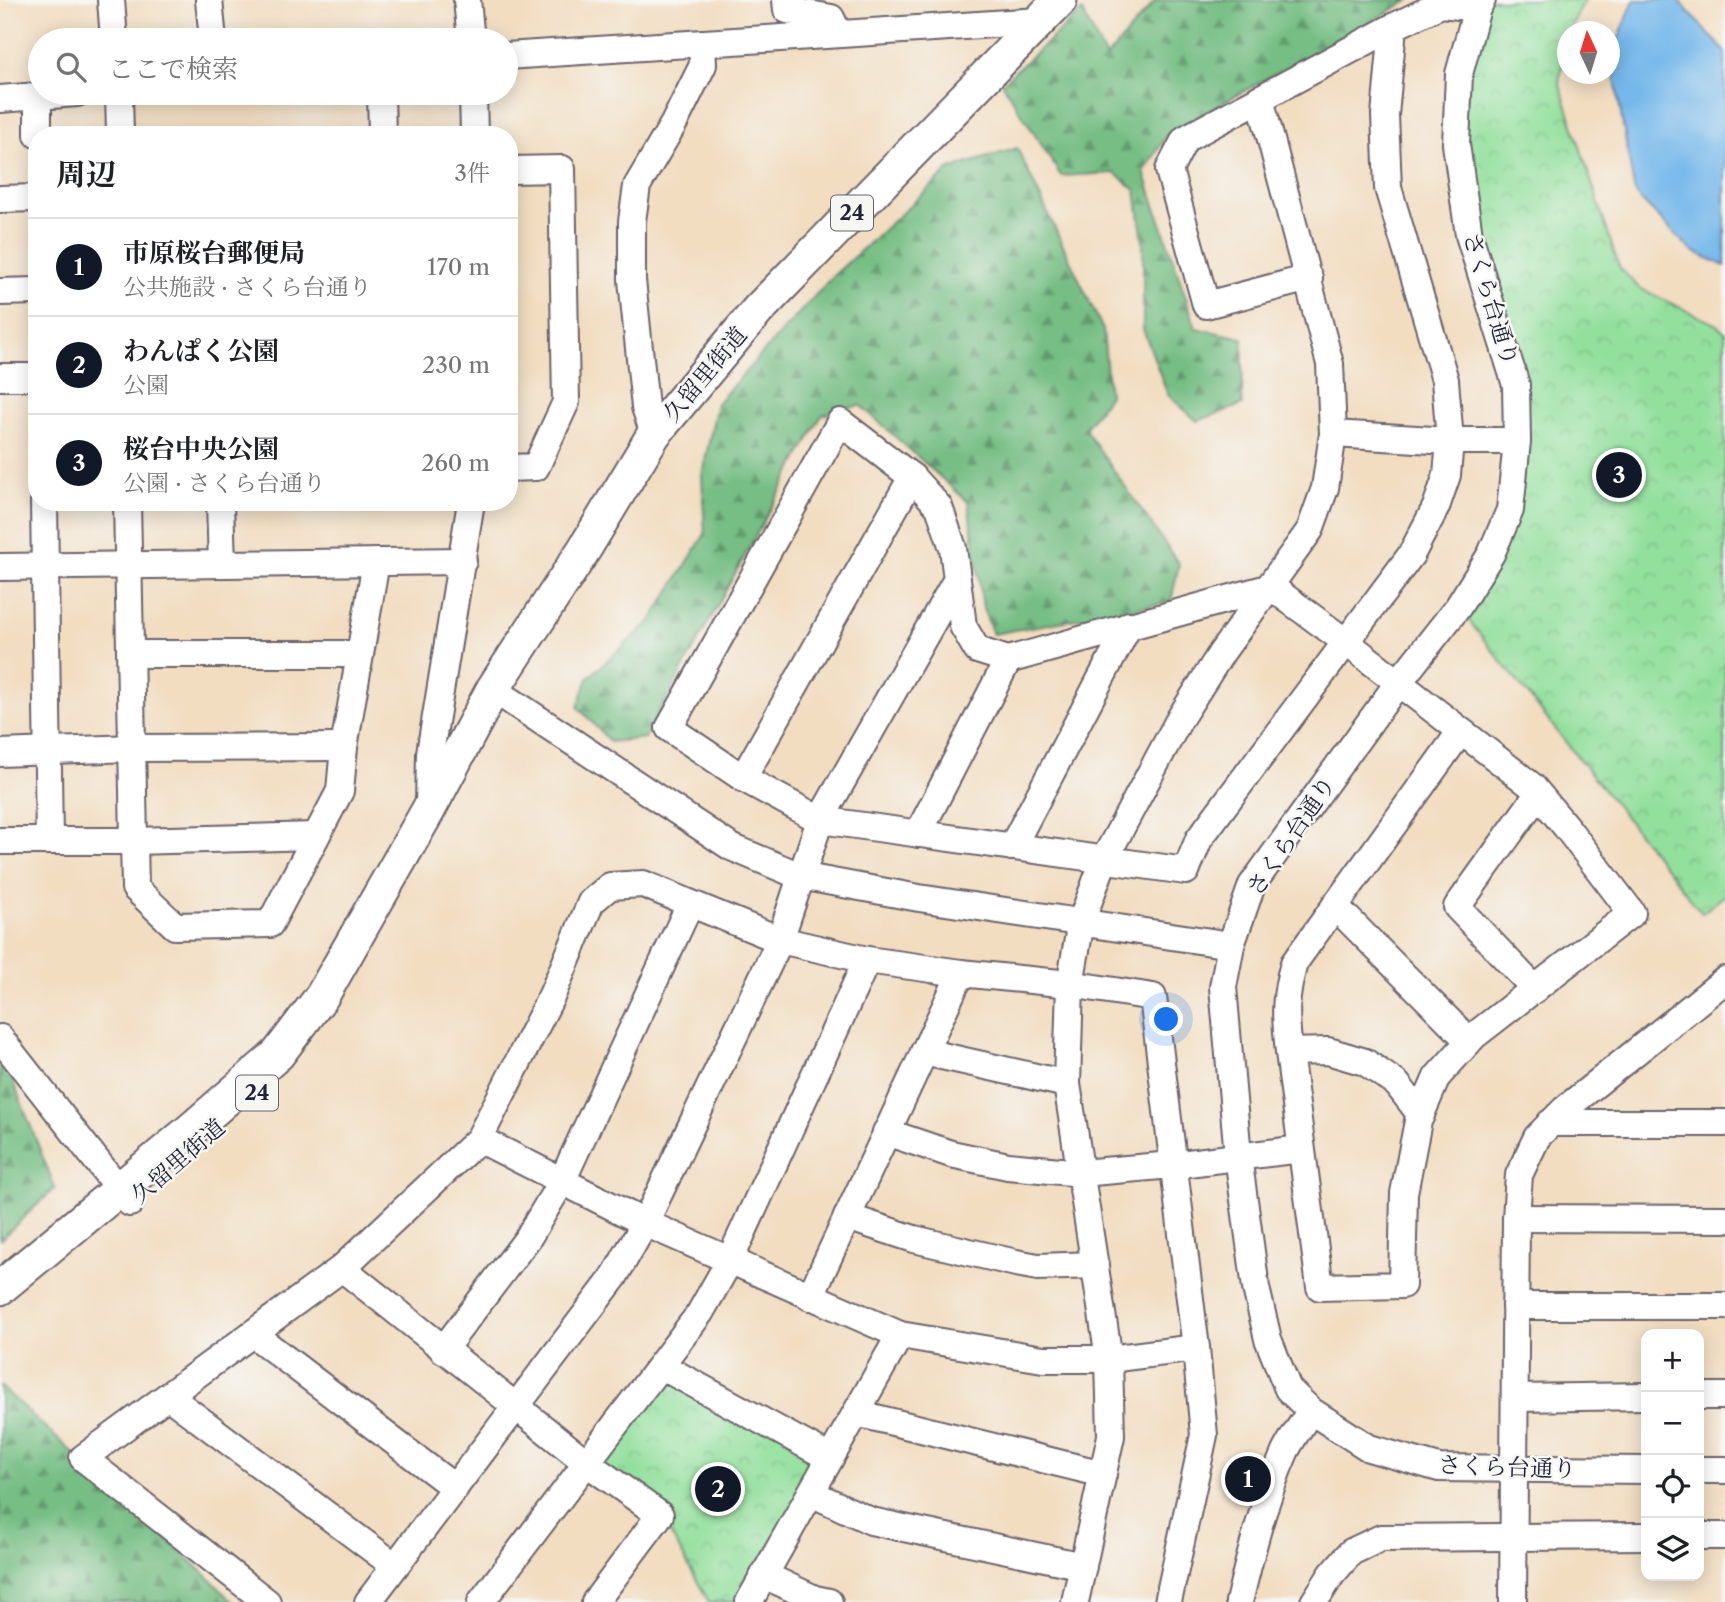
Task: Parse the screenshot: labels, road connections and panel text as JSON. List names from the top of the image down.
{
  "streets": {
    "main road": ["24", "久留里街道"],
    "street": ["さくら台通り"]
  },
  "north": "top",
  "page": {
    "search": "ここで検索",
    "heading": ["周辺", "3件"],
    "list": [
      {
        "mark": "1",
        "name": "市原桜台郵便局",
        "note": "公共施設 · さくら台通り",
        "value": "170 m"
      },
      {
        "mark": "2",
        "name": "わんぱく公園",
        "note": "公園",
        "value": "230 m"
      },
      {
        "mark": "3",
        "name": "桜台中央公園",
        "note": "公園 · さくら台通り",
        "value": "260 m"
      }
    ],
    "pins": ["3", "1", "2"],
    "map_buttons": ["+", "−"]
  }
}
